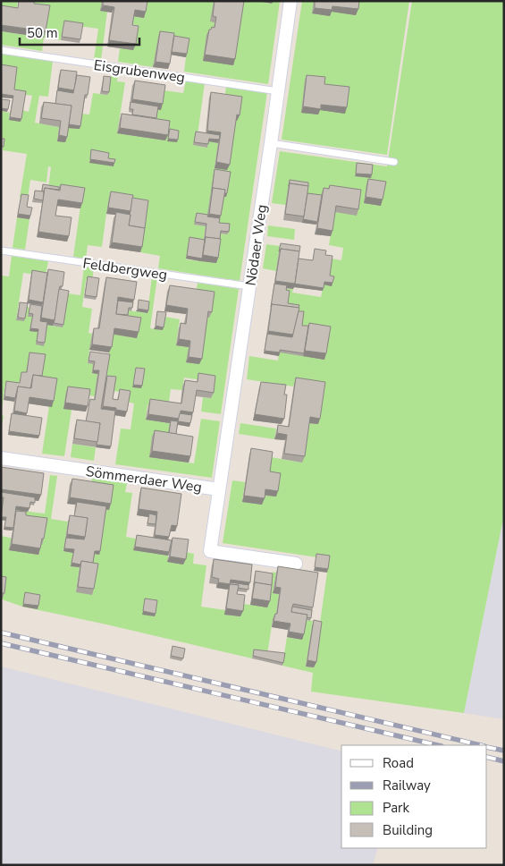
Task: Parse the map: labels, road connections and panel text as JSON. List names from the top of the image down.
{
  "streets": {
    "street": ["Nödaer Weg", "Sömmerdaer Weg"],
    "lane": ["Eisgrubenweg", "Feldbergweg"]
  },
  "crossings": [
    ["Eisgrubenweg", "Nödaer Weg"],
    ["Nödaer Weg", "Feldbergweg"],
    ["Nödaer Weg", "Sömmerdaer Weg"]
  ],
  "legend": [
    "Road",
    "Railway",
    "Park",
    "Building"
  ],
  "scale_bar": "50 m"
}
